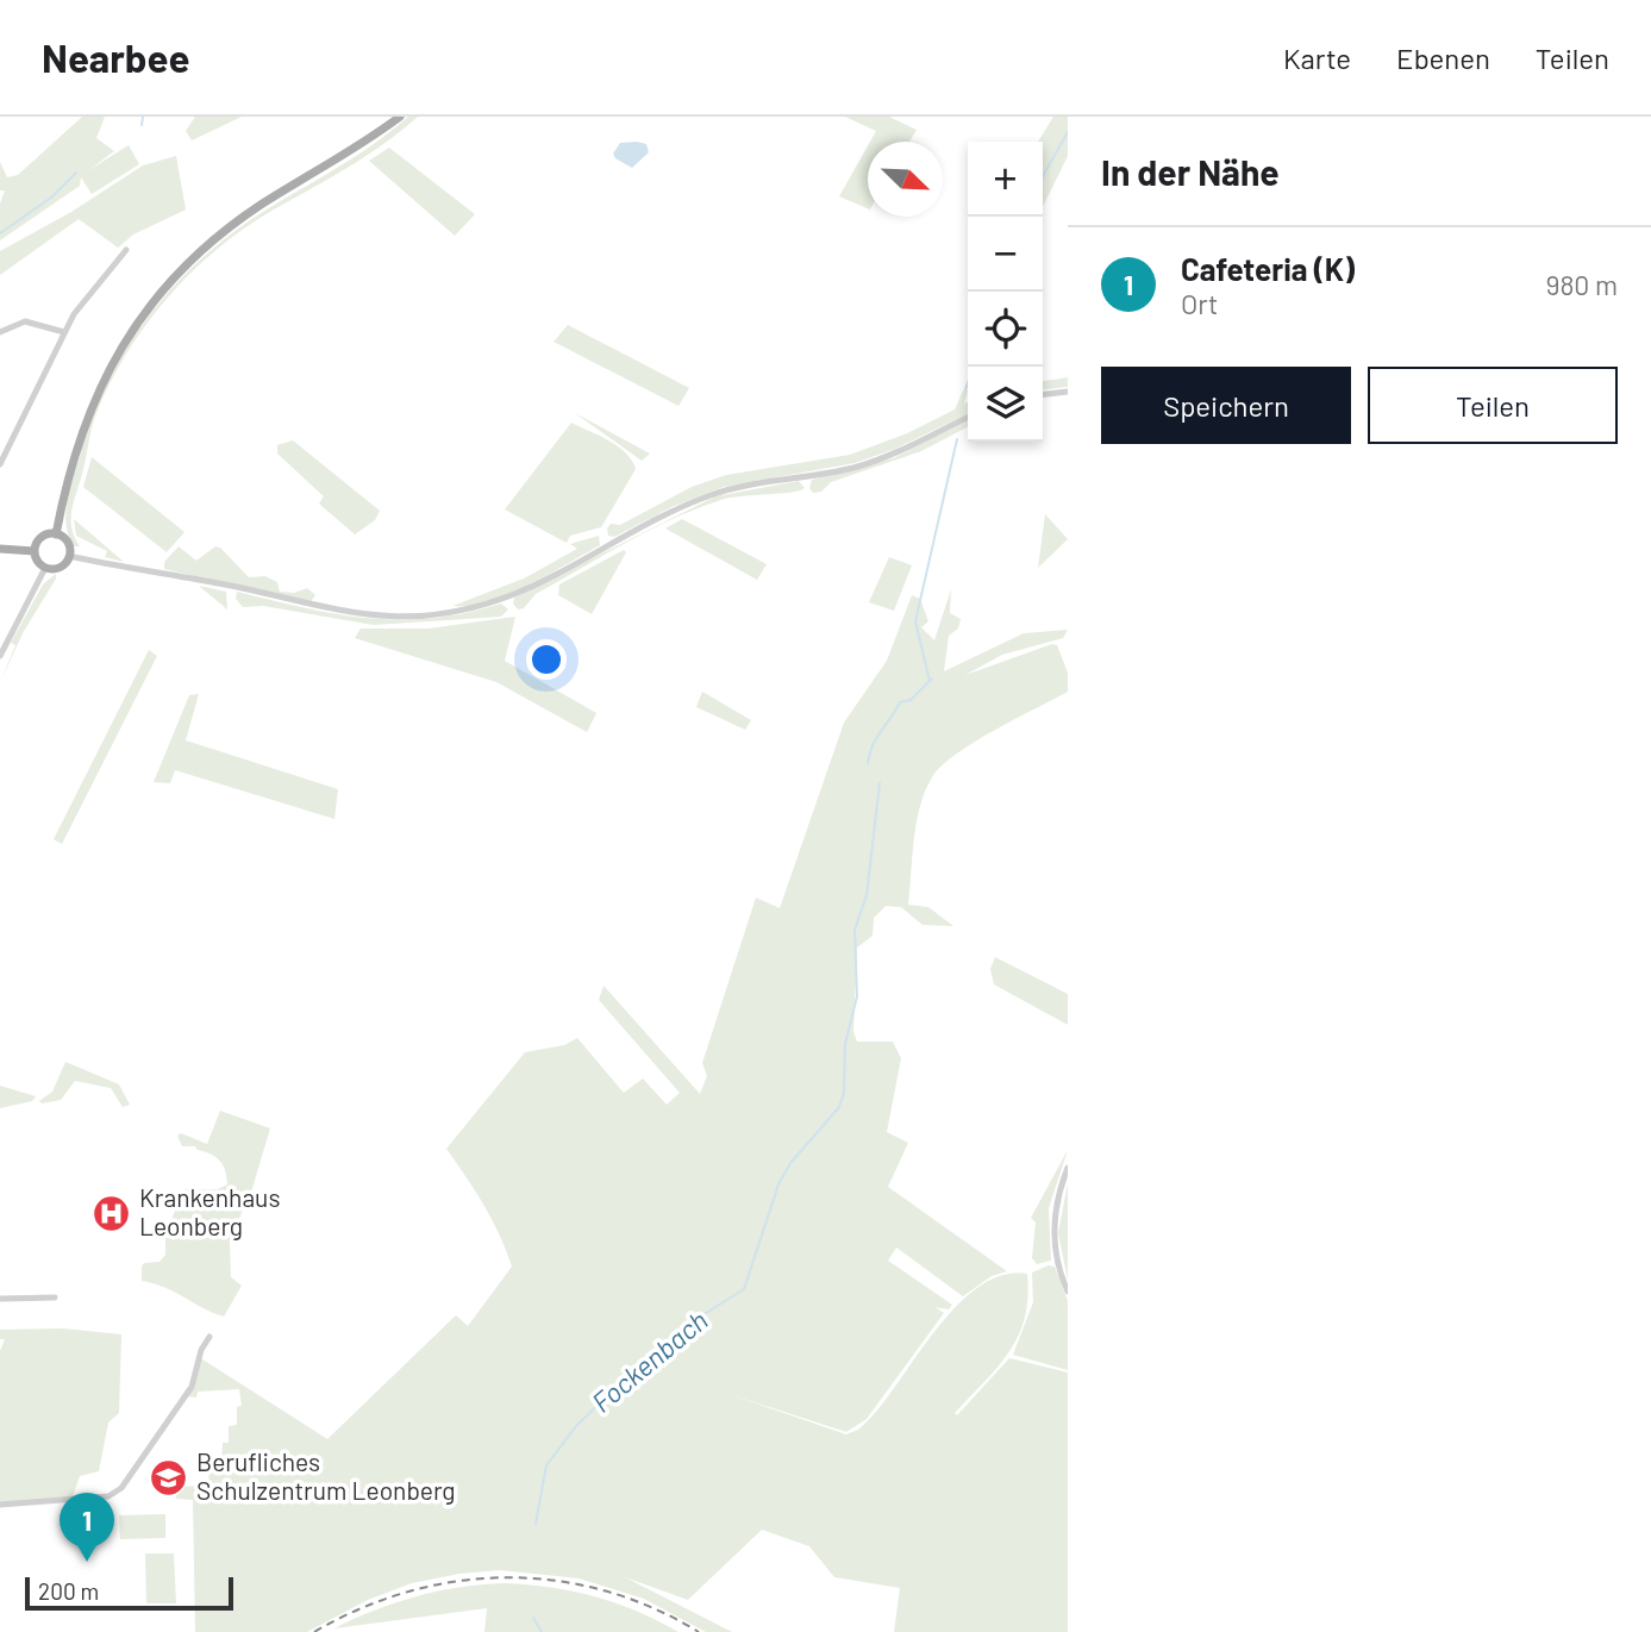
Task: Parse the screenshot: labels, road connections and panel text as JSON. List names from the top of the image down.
{
  "water": ["Fockenbach"],
  "places": {
    "hospital": ["Krankenhaus Leonberg"],
    "school or university": ["Berufliches Schulzentrum Leonberg"]
  },
  "scale_bar": "200 m",
  "north": "bottom right",
  "page": {
    "header": "Nearbee",
    "nav": ["Karte", "Ebenen", "Teilen"],
    "heading": "In der Nähe",
    "map_buttons": ["+", "−"],
    "list": [
      {
        "mark": "1",
        "name": "Cafeteria (K)",
        "note": "Ort",
        "value": "980 m"
      }
    ],
    "buttons": ["Speichern", "Teilen"],
    "pins": "1",
    "scale": "200 m"
  }
}
